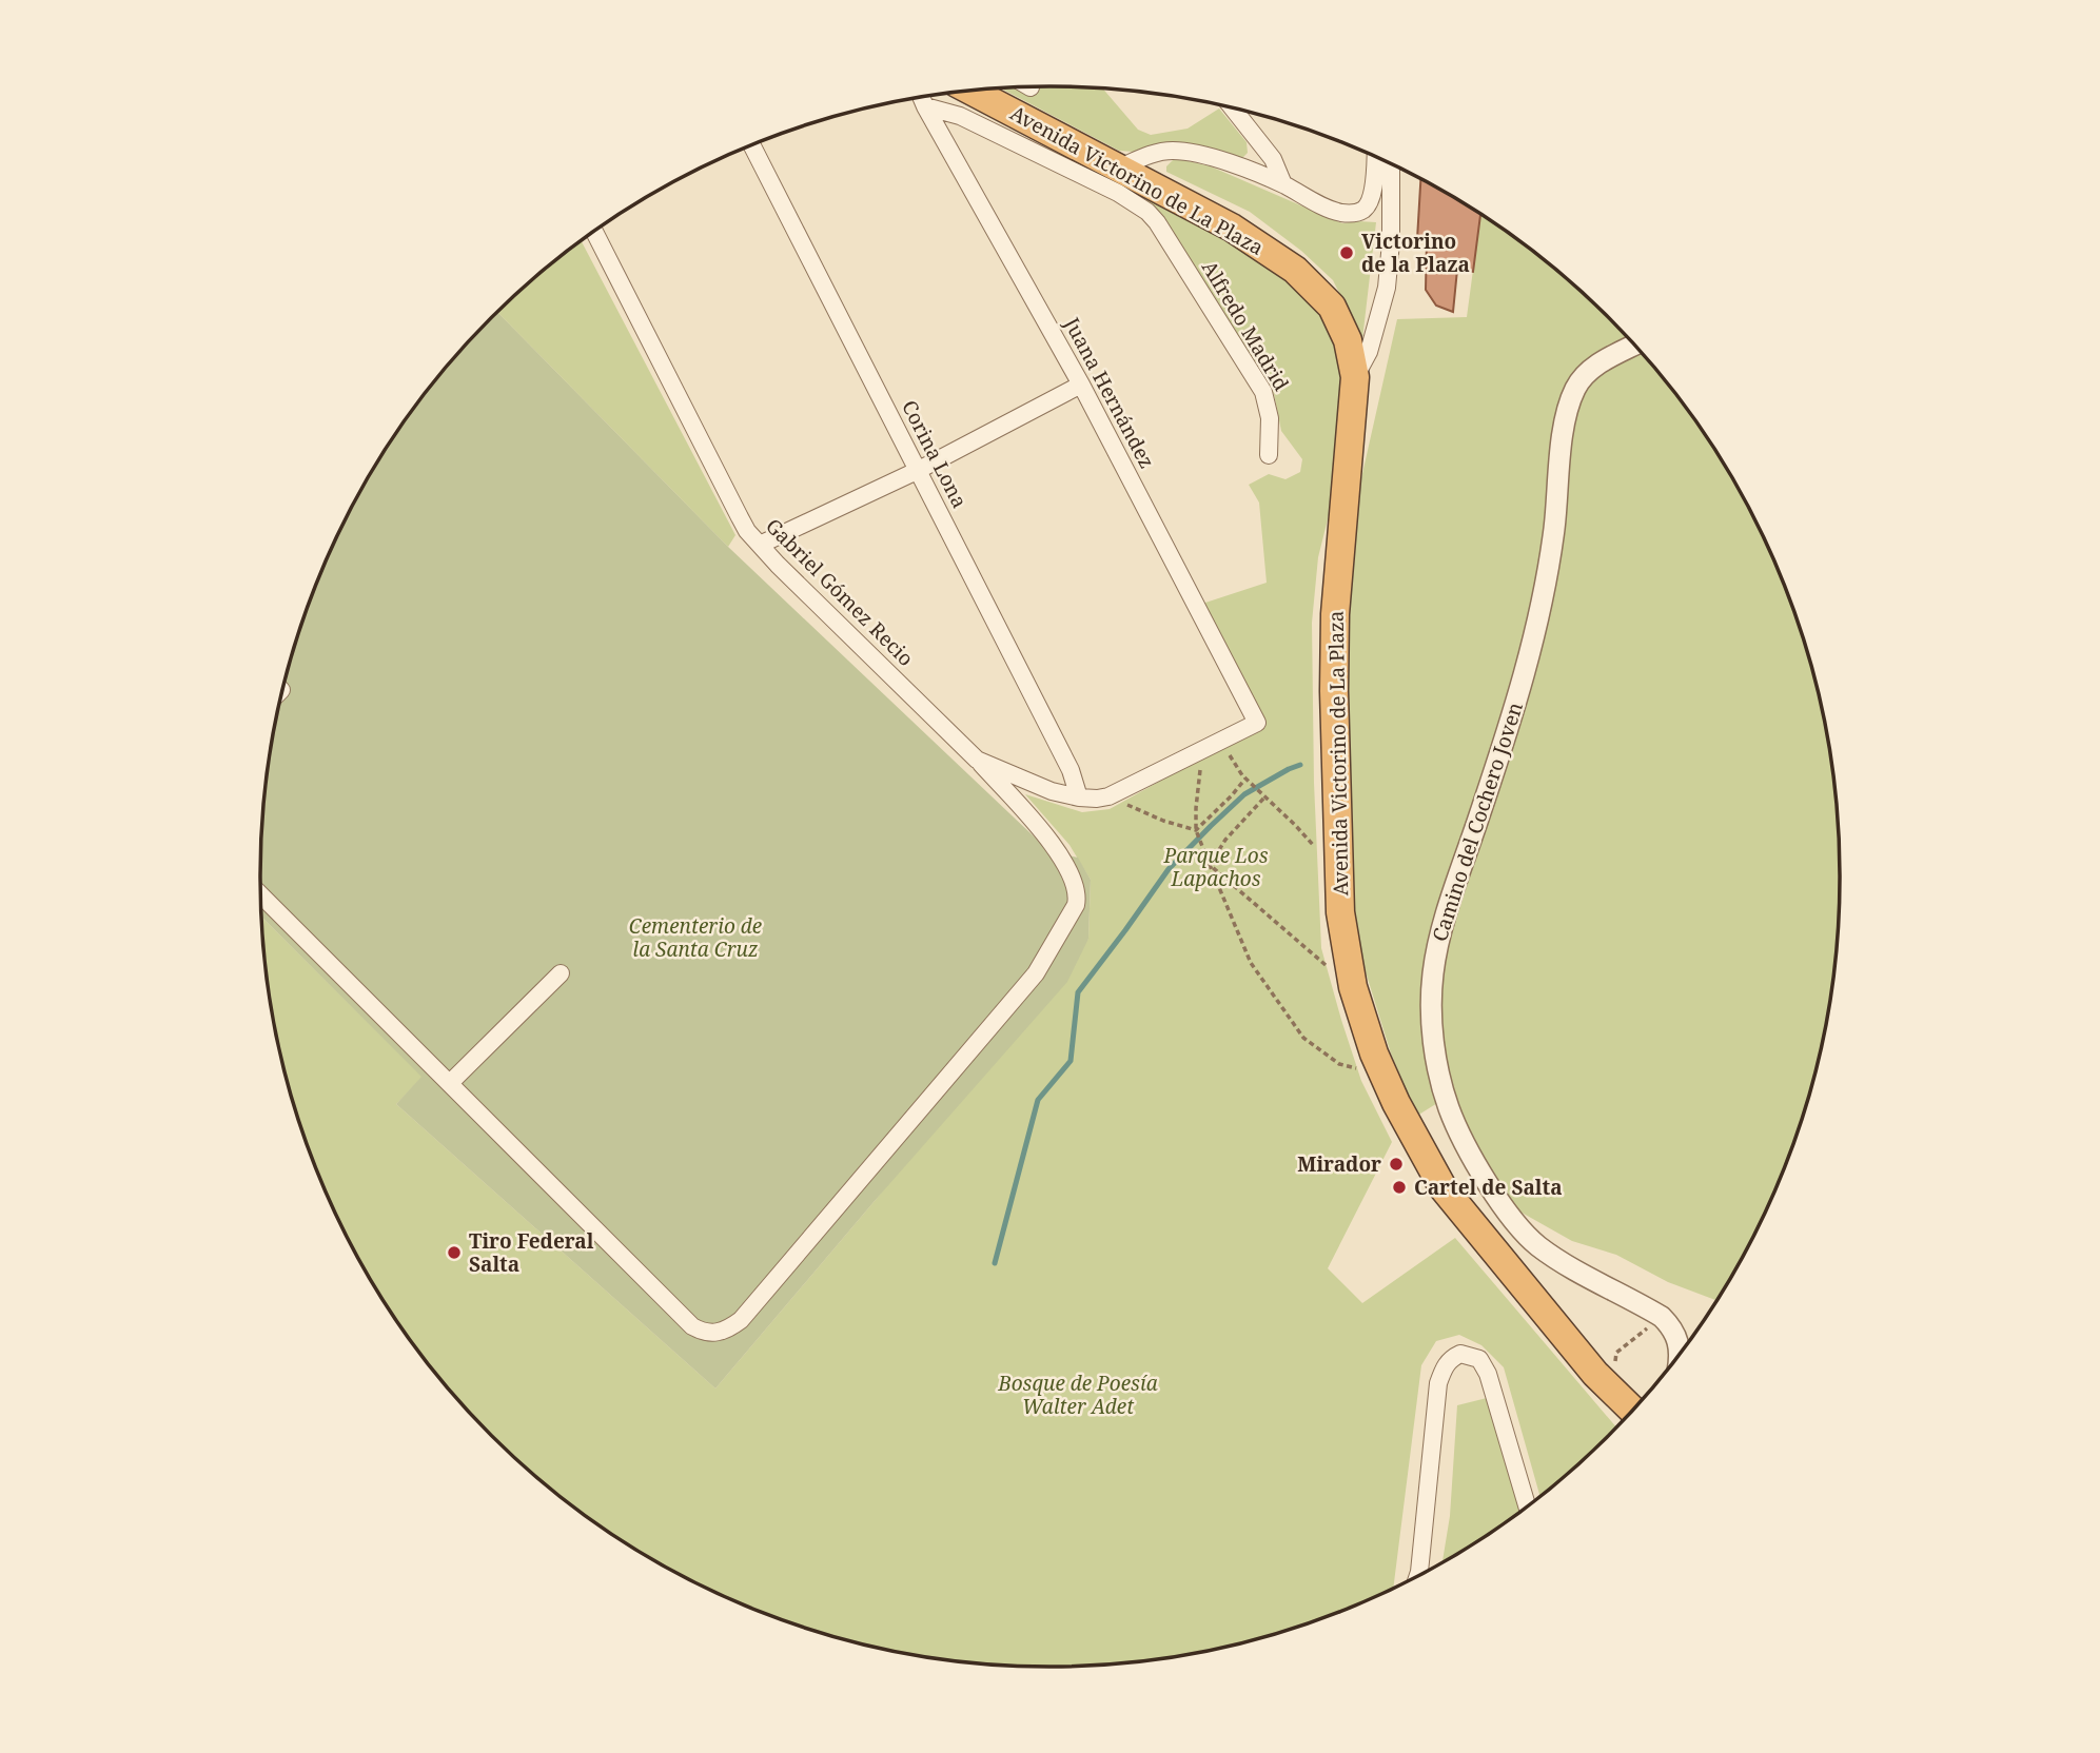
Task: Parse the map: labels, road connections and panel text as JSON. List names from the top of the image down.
{
  "streets": {
    "highway": ["Avenida Victorino de La Plaza"],
    "street": [
      "Alfredo Madrid",
      "Juana Hernández",
      "Corina Lona",
      "Gabriel Gómez Recio",
      "Camino del Cochero Joven"
    ]
  },
  "crossings": [
    ["Alfredo Madrid", "Juana Hernández"],
    ["Corina Lona", "Gabriel Gómez Recio"]
  ],
  "parks": ["Parque Los Lapachos", "Cementerio de la Santa Cruz", "Bosque de Poesía Walter Adet"],
  "places": [
    "Victorino de la Plaza",
    "Mirador",
    "Cartel de Salta",
    "Tiro Federal Salta"
  ]
}
